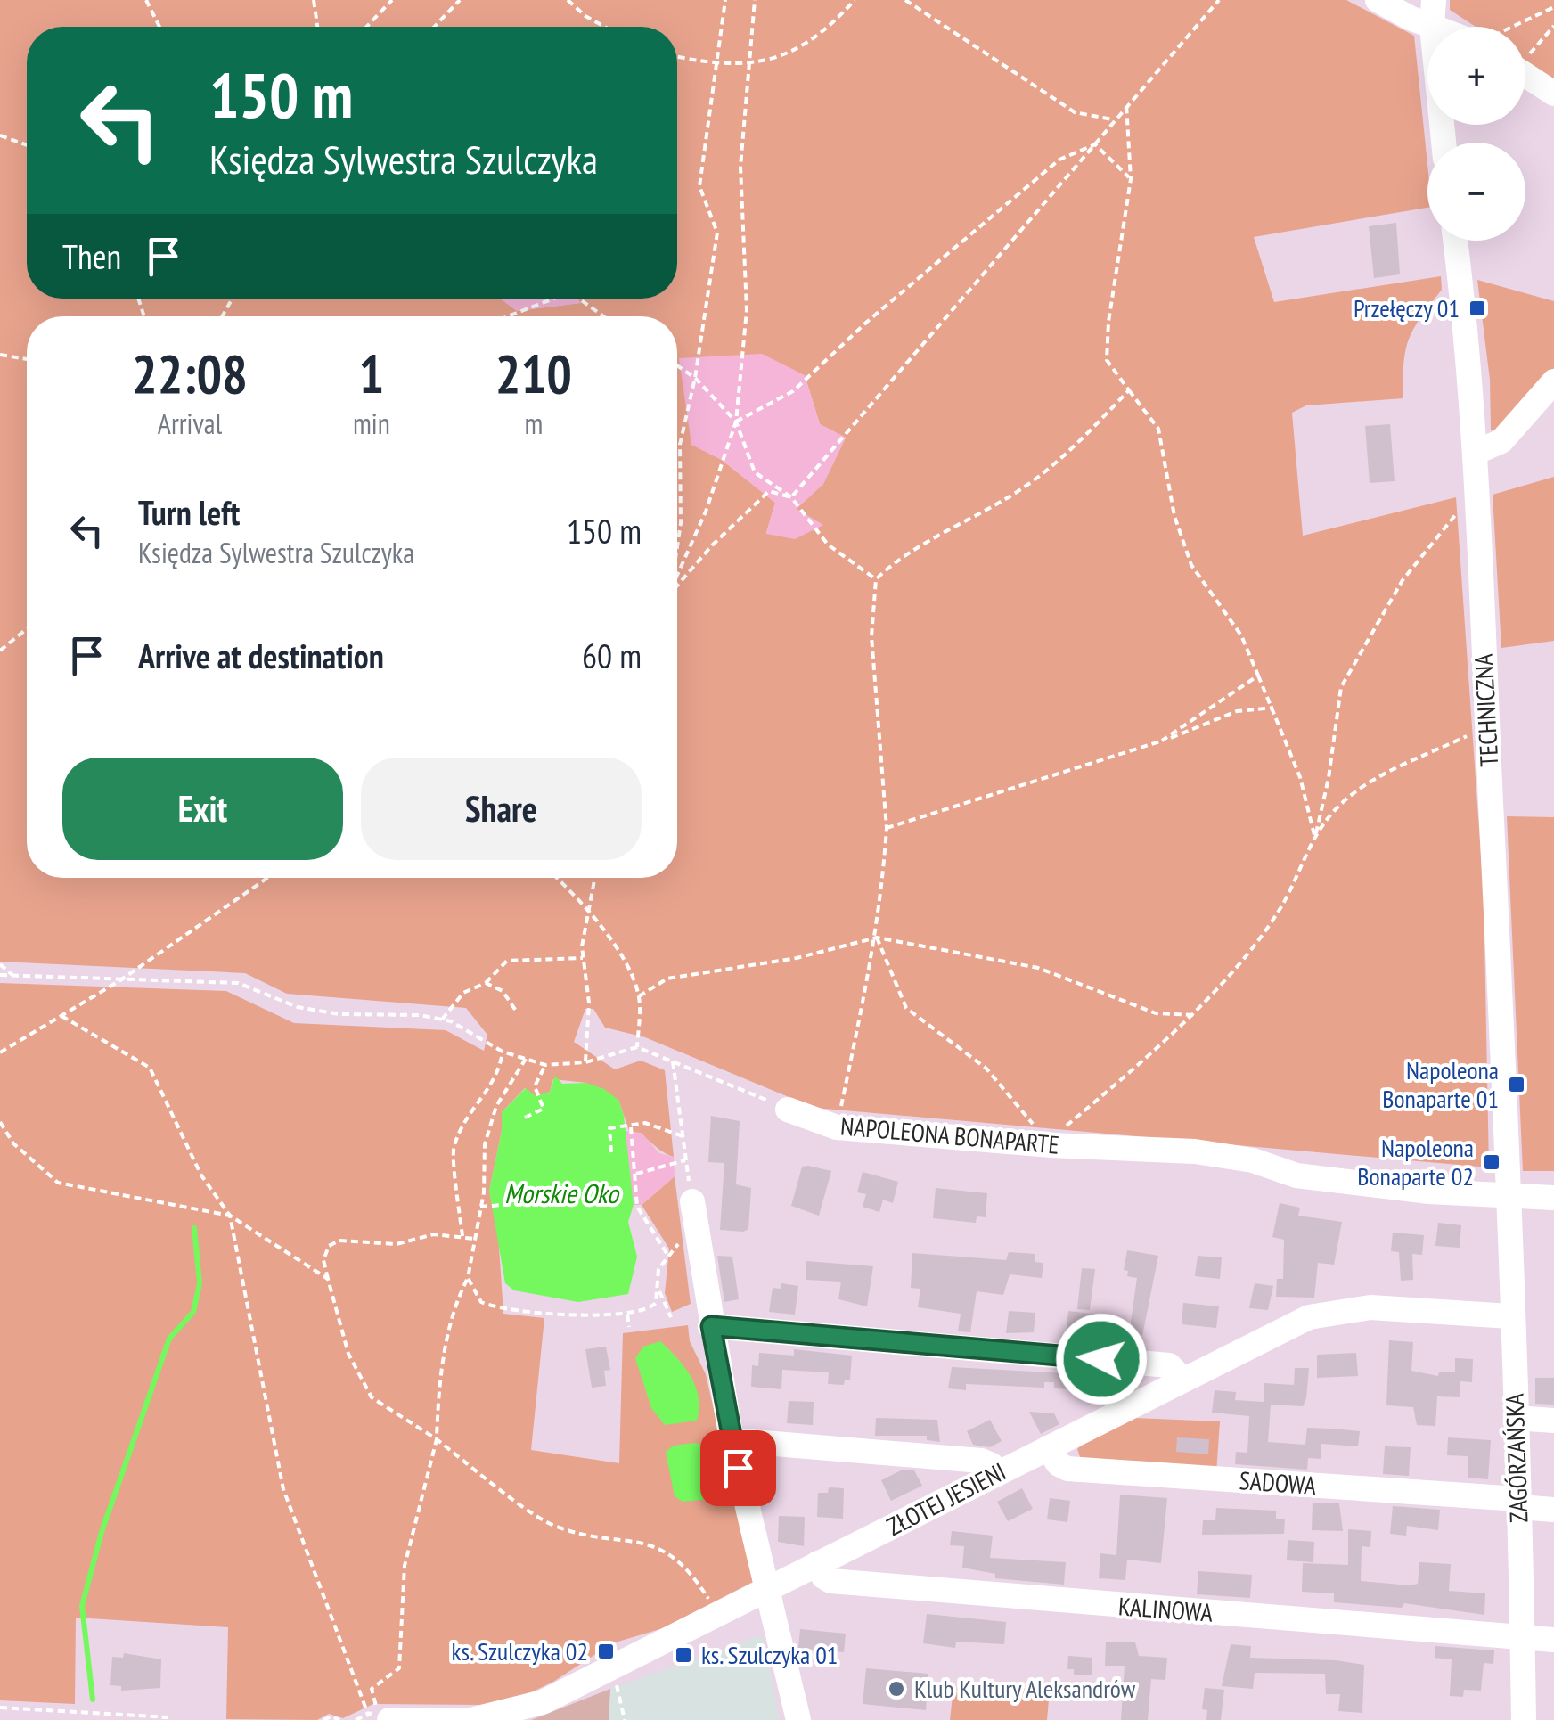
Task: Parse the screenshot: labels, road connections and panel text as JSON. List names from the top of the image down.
{
  "streets": {
    "street": [
      "TECHNICZNA",
      "NAPOLEONA BONAPARTE",
      "ZAGÓRZAŃSKA",
      "SADOWA",
      "ZŁOTEJ JESIENI",
      "KALINOWA"
    ]
  },
  "crossings": [
    ["TECHNICZNA", "NAPOLEONA BONAPARTE"],
    ["TECHNICZNA", "ZAGÓRZAŃSKA"],
    ["NAPOLEONA BONAPARTE", "ZAGÓRZAŃSKA"],
    ["ZAGÓRZAŃSKA", "SADOWA"],
    ["ZAGÓRZAŃSKA", "ZŁOTEJ JESIENI"],
    ["ZAGÓRZAŃSKA", "KALINOWA"],
    ["SADOWA", "ZŁOTEJ JESIENI"],
    ["ZŁOTEJ JESIENI", "KALINOWA"]
  ],
  "water": ["Morskie Oko"],
  "places": {
    "transit": [
      "Przełęczy 01",
      "Napoleona Bonaparte 01",
      "Napoleona Bonaparte 02",
      "ks. Szulczyka 02",
      "ks. Szulczyka 01"
    ],
    "other": ["Klub Kultury Aleksandrów"]
  },
  "page": {
    "map_buttons": ["+", "−"],
    "turn": ["150 m", "Księdza Sylwestra Szulczyka"],
    "then": "Then",
    "eta": [
      "22:08",
      "Arrival",
      "1",
      "min",
      "210",
      "m"
    ],
    "list": [
      {
        "name": "Turn left",
        "note": "Księdza Sylwestra Szulczyka",
        "value": "150 m"
      },
      {
        "name": "Arrive at destination",
        "value": "60 m"
      }
    ],
    "buttons": ["Exit", "Share"]
  }
}
